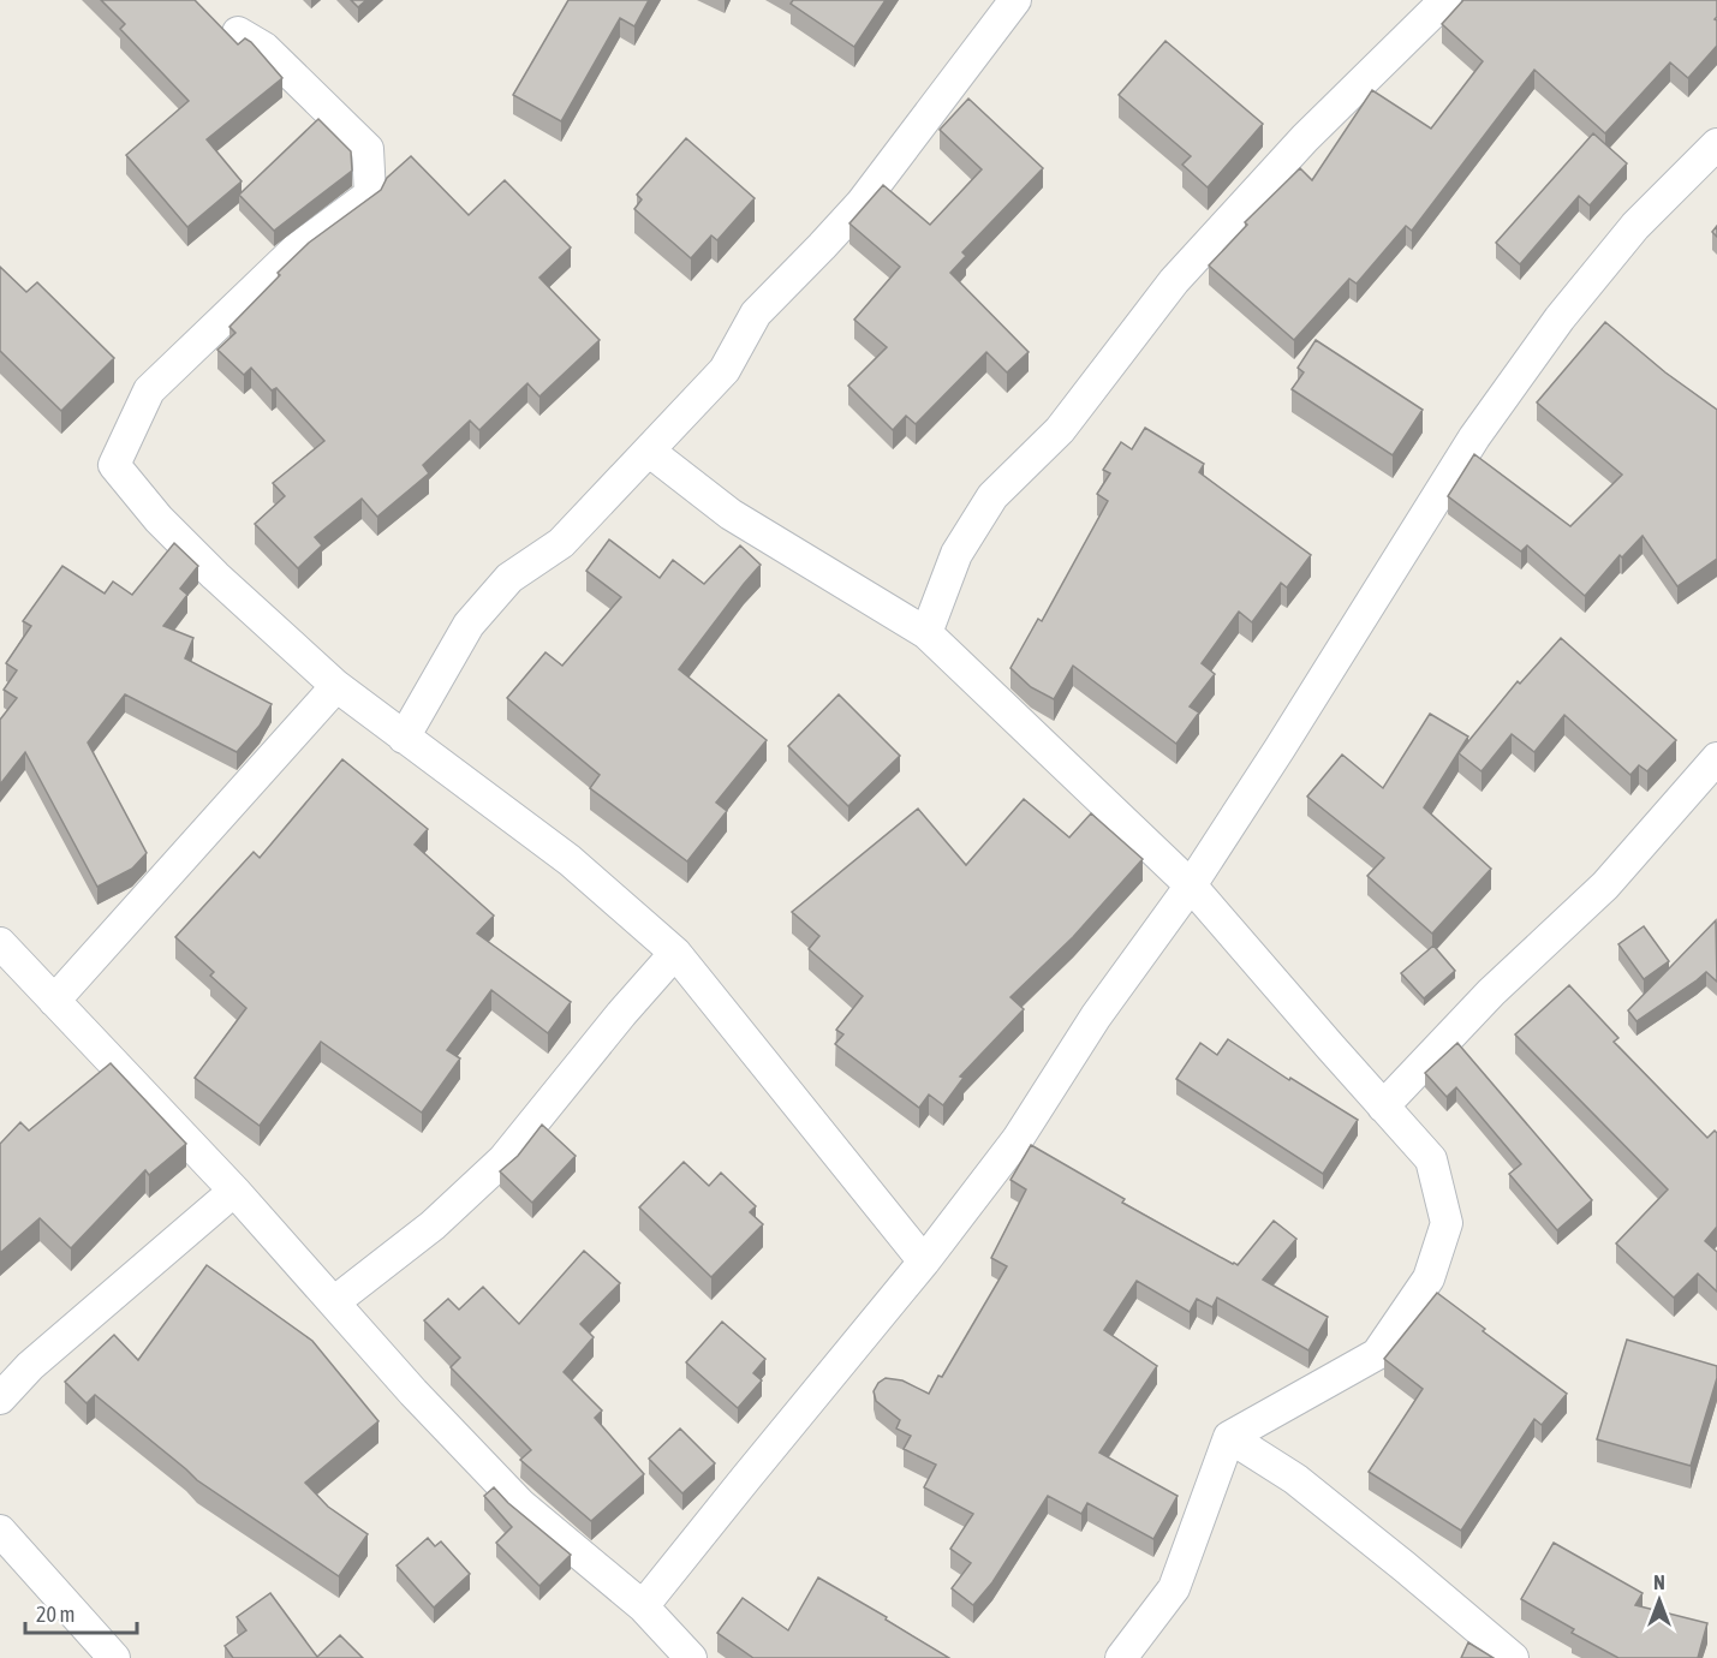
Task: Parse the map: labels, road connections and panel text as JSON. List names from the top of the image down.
{
  "scale_bar": "20 m",
  "north": "top"
}
